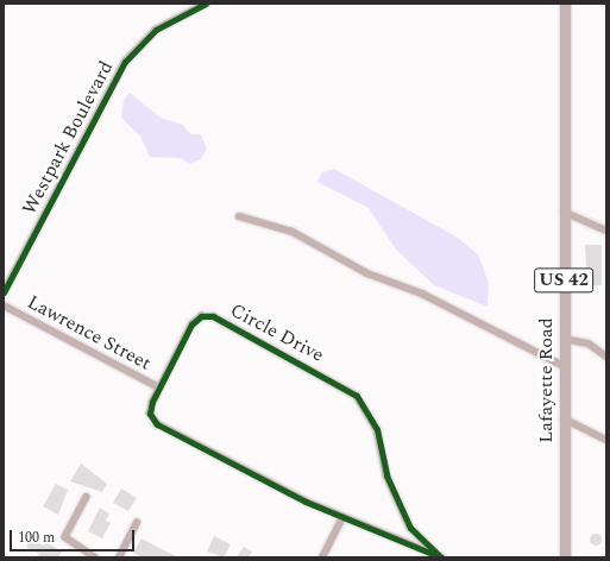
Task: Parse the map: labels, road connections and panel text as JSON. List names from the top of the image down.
{
  "streets": {
    "main road": ["US 42", "Lafayette Road"],
    "street": ["Westpark Boulevard", "Lawrence Street", "Circle Drive"]
  },
  "crossings": [
    ["Lawrence Street", "Circle Drive"]
  ],
  "scale_bar": "100 m"
}
